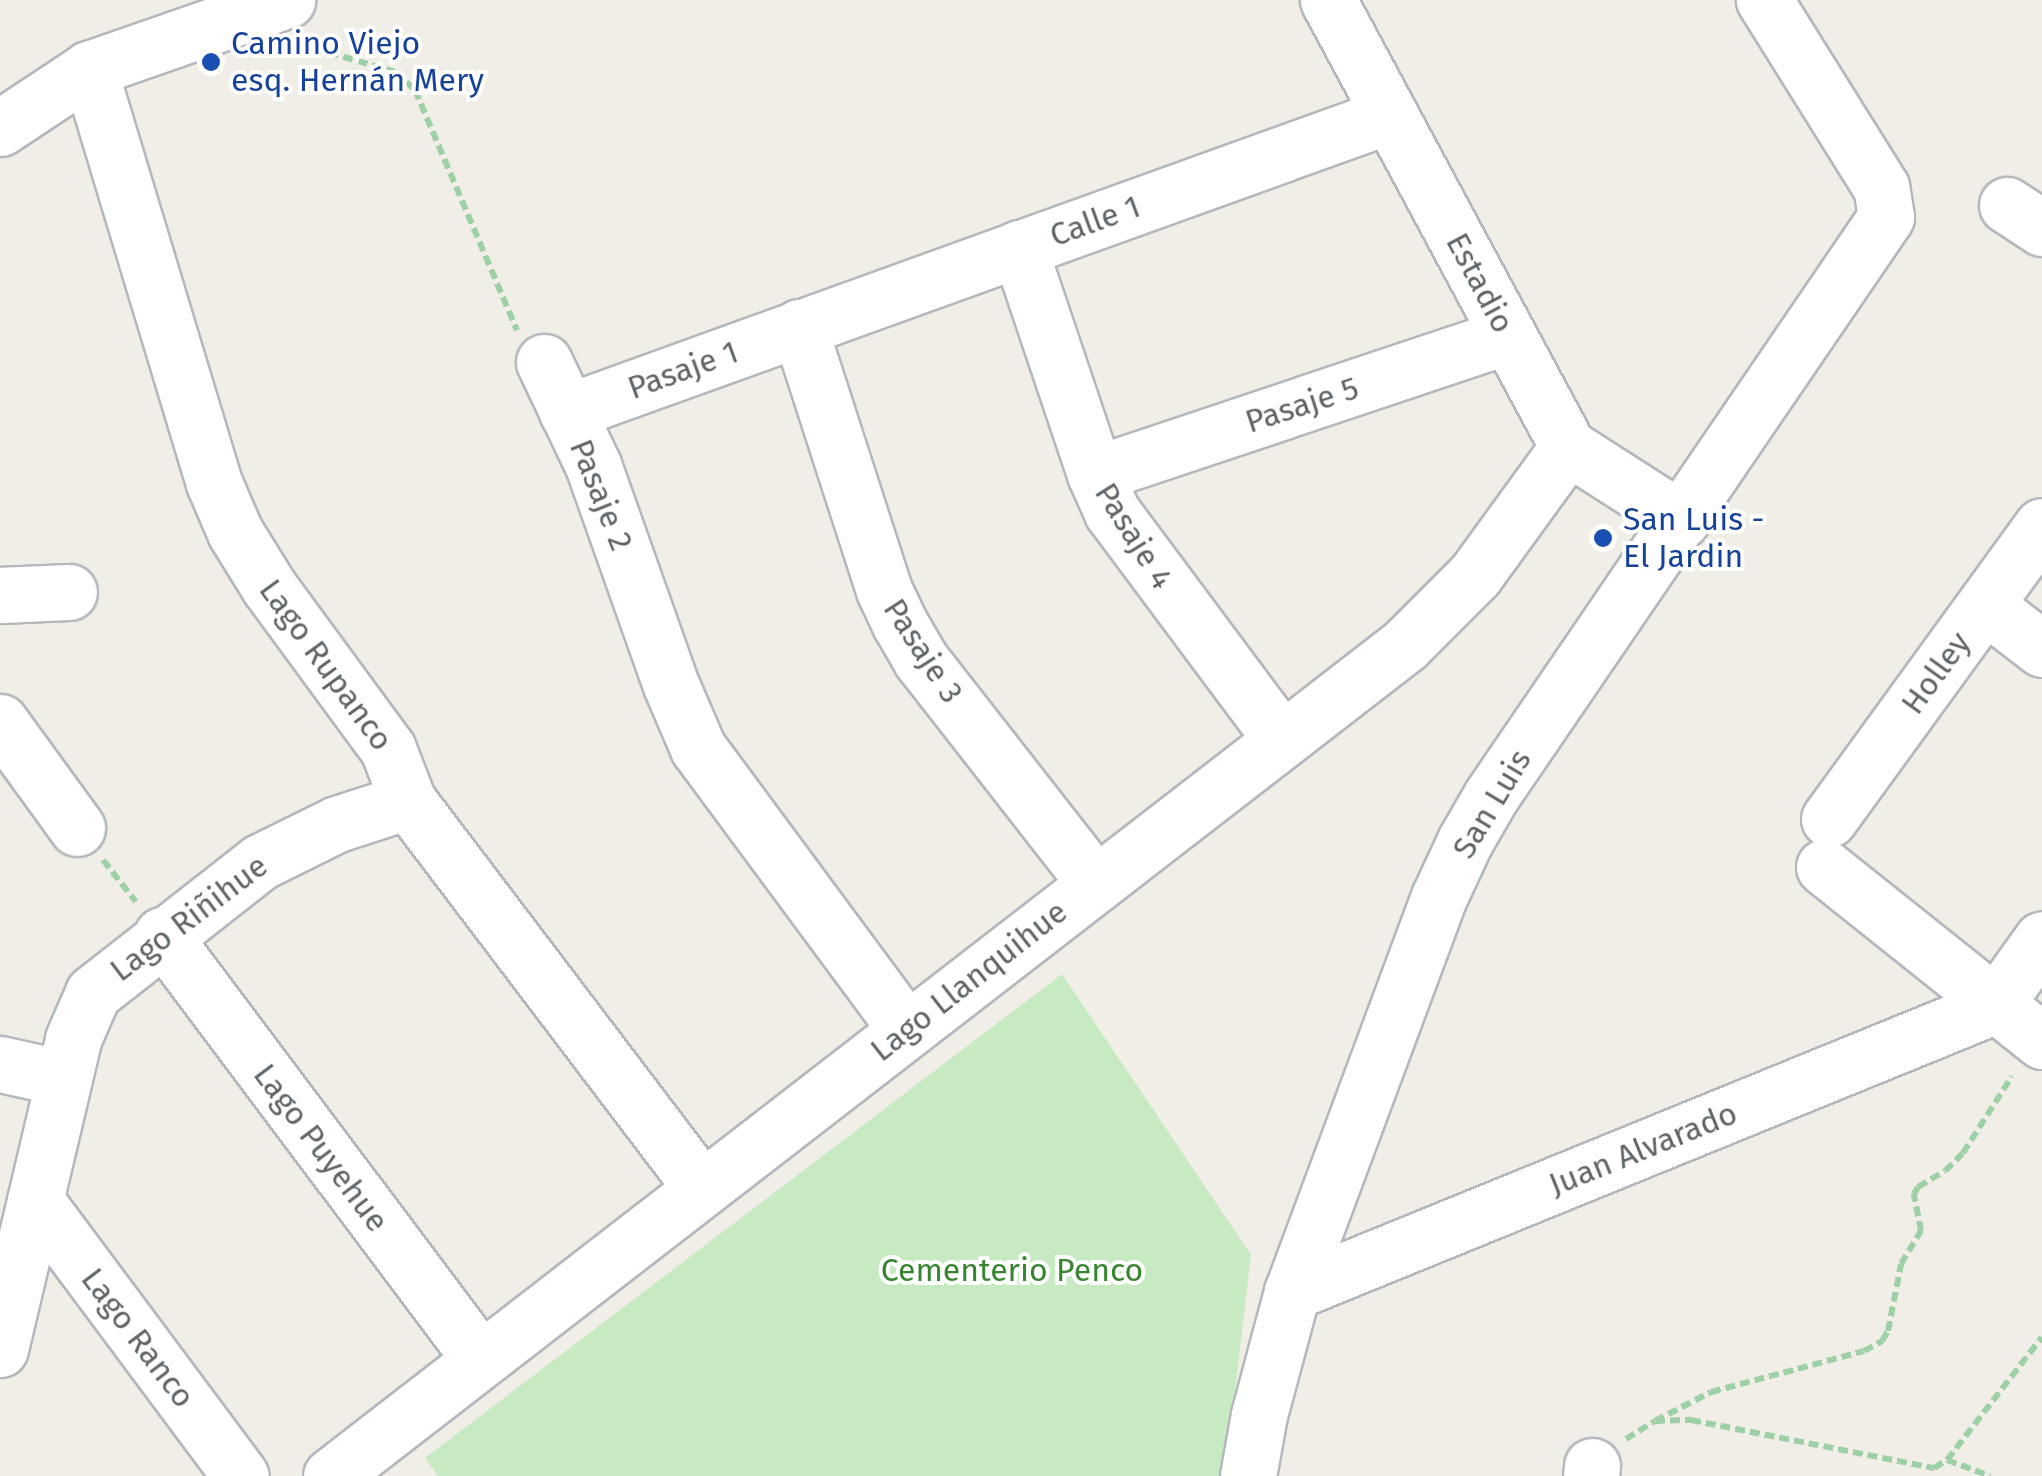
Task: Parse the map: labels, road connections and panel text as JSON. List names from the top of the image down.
{
  "streets": {
    "street": [
      "Calle 1",
      "Estadio",
      "Pasaje 1",
      "Pasaje 5",
      "Pasaje 2",
      "Pasaje 4",
      "Pasaje 3",
      "Lago Rupanco",
      "Holley",
      "San Luis",
      "Lago Riñihue",
      "Lago Llanquihue",
      "Lago Puyehue",
      "Juan Alvarado",
      "Lago Ranco"
    ]
  },
  "crossings": [
    ["Calle 1", "Estadio"],
    ["Calle 1", "Pasaje 1"],
    ["Calle 1", "Pasaje 4"],
    ["Calle 1", "Pasaje 3"],
    ["Estadio", "Pasaje 5"],
    ["Estadio", "San Luis"],
    ["Estadio", "Lago Llanquihue"],
    ["Pasaje 1", "Pasaje 2"],
    ["Pasaje 1", "Pasaje 3"],
    ["Pasaje 5", "Pasaje 4"],
    ["Pasaje 2", "Lago Llanquihue"],
    ["Pasaje 4", "Lago Llanquihue"],
    ["Pasaje 3", "Lago Llanquihue"],
    ["Lago Rupanco", "Lago Riñihue"],
    ["Lago Rupanco", "Lago Llanquihue"],
    ["Holley", "Juan Alvarado"],
    ["San Luis", "Juan Alvarado"],
    ["Lago Riñihue", "Lago Puyehue"],
    ["Lago Riñihue", "Lago Ranco"],
    ["Lago Llanquihue", "Lago Puyehue"]
  ],
  "parks": ["Cementerio Penco"],
  "places": ["Camino Viejo esq. Hernán Mery", "San Luis - El Jardin"]
}
